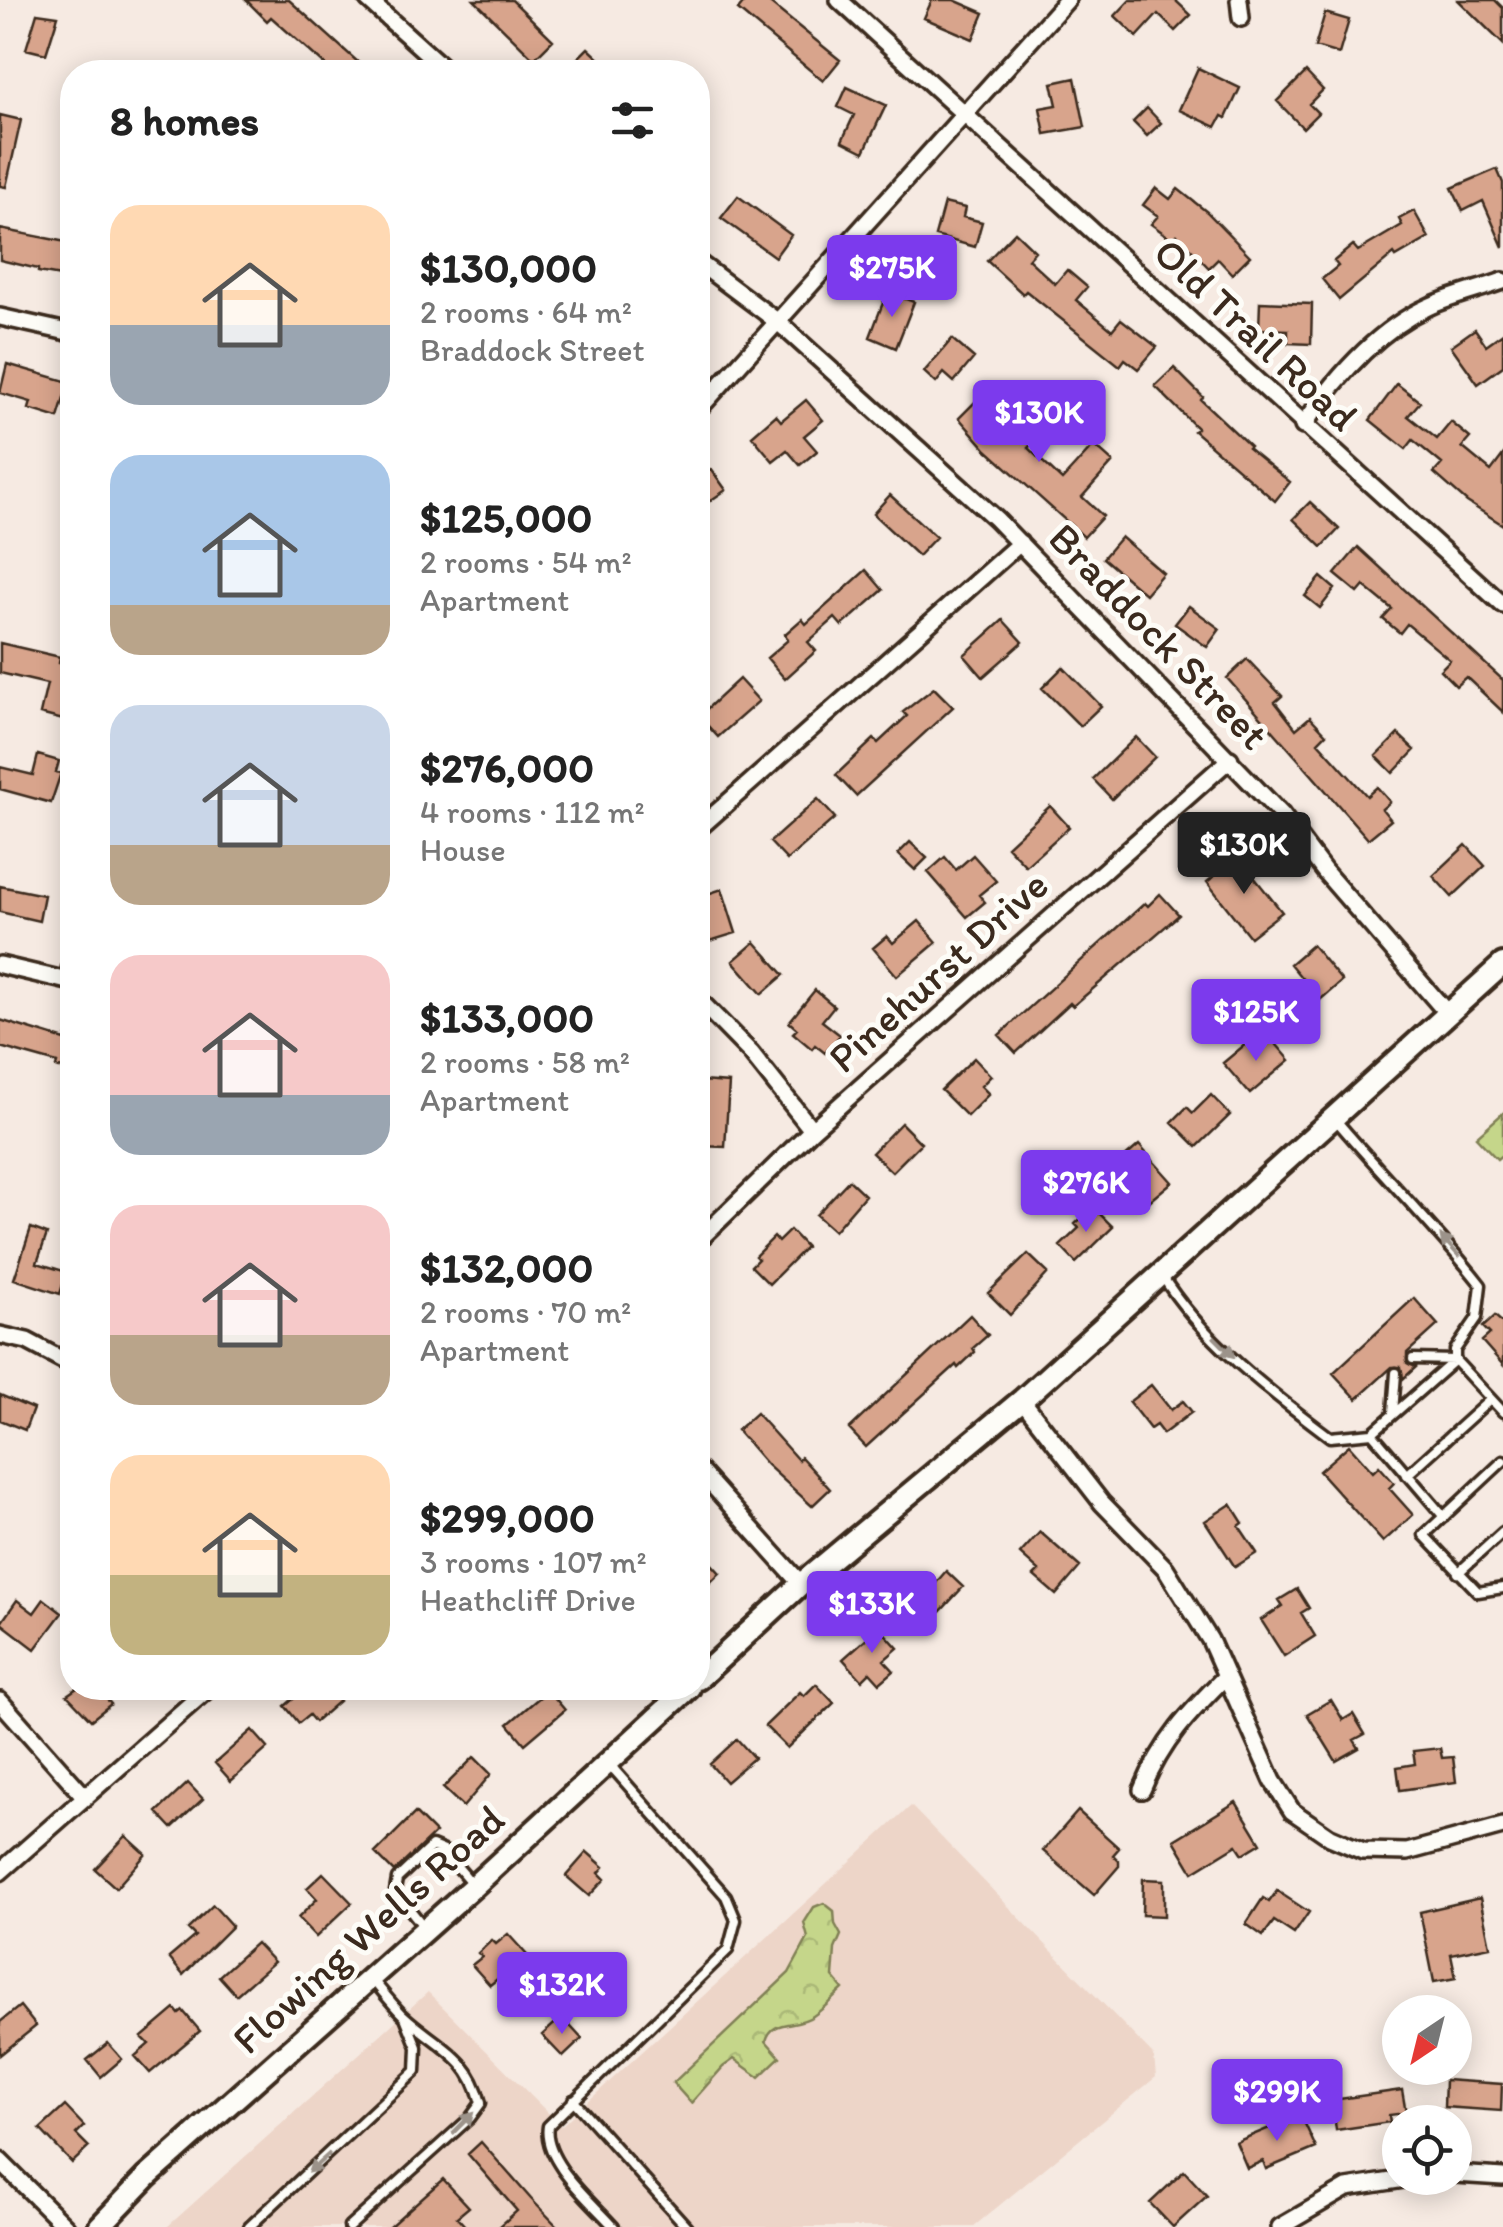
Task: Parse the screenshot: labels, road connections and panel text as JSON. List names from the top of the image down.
{
  "streets": {
    "main road": ["Flowing Wells Road"],
    "street": ["Old Trail Road", "Braddock Street", "Pinehurst Drive"]
  },
  "crossings": [
    ["Braddock Street", "Pinehurst Drive"]
  ],
  "north": "bottom left",
  "page": {
    "heading": "8 homes",
    "list": [
      {
        "name": "$130,000",
        "note": "2 rooms · 64 m² · Braddock Street"
      },
      {
        "name": "$125,000",
        "note": "2 rooms · 54 m² · Apartment"
      },
      {
        "name": "$276,000",
        "note": "4 rooms · 112 m² · House"
      },
      {
        "name": "$133,000",
        "note": "2 rooms · 58 m² · Apartment"
      },
      {
        "name": "$132,000",
        "note": "2 rooms · 70 m² · Apartment"
      },
      {
        "name": "$299,000",
        "note": "3 rooms · 107 m² · Heathcliff Drive"
      }
    ],
    "price": [
      "$275K",
      "$130K",
      "$130K",
      "$125K",
      "$276K",
      "$133K",
      "$132K",
      "$299K"
    ]
  }
}
